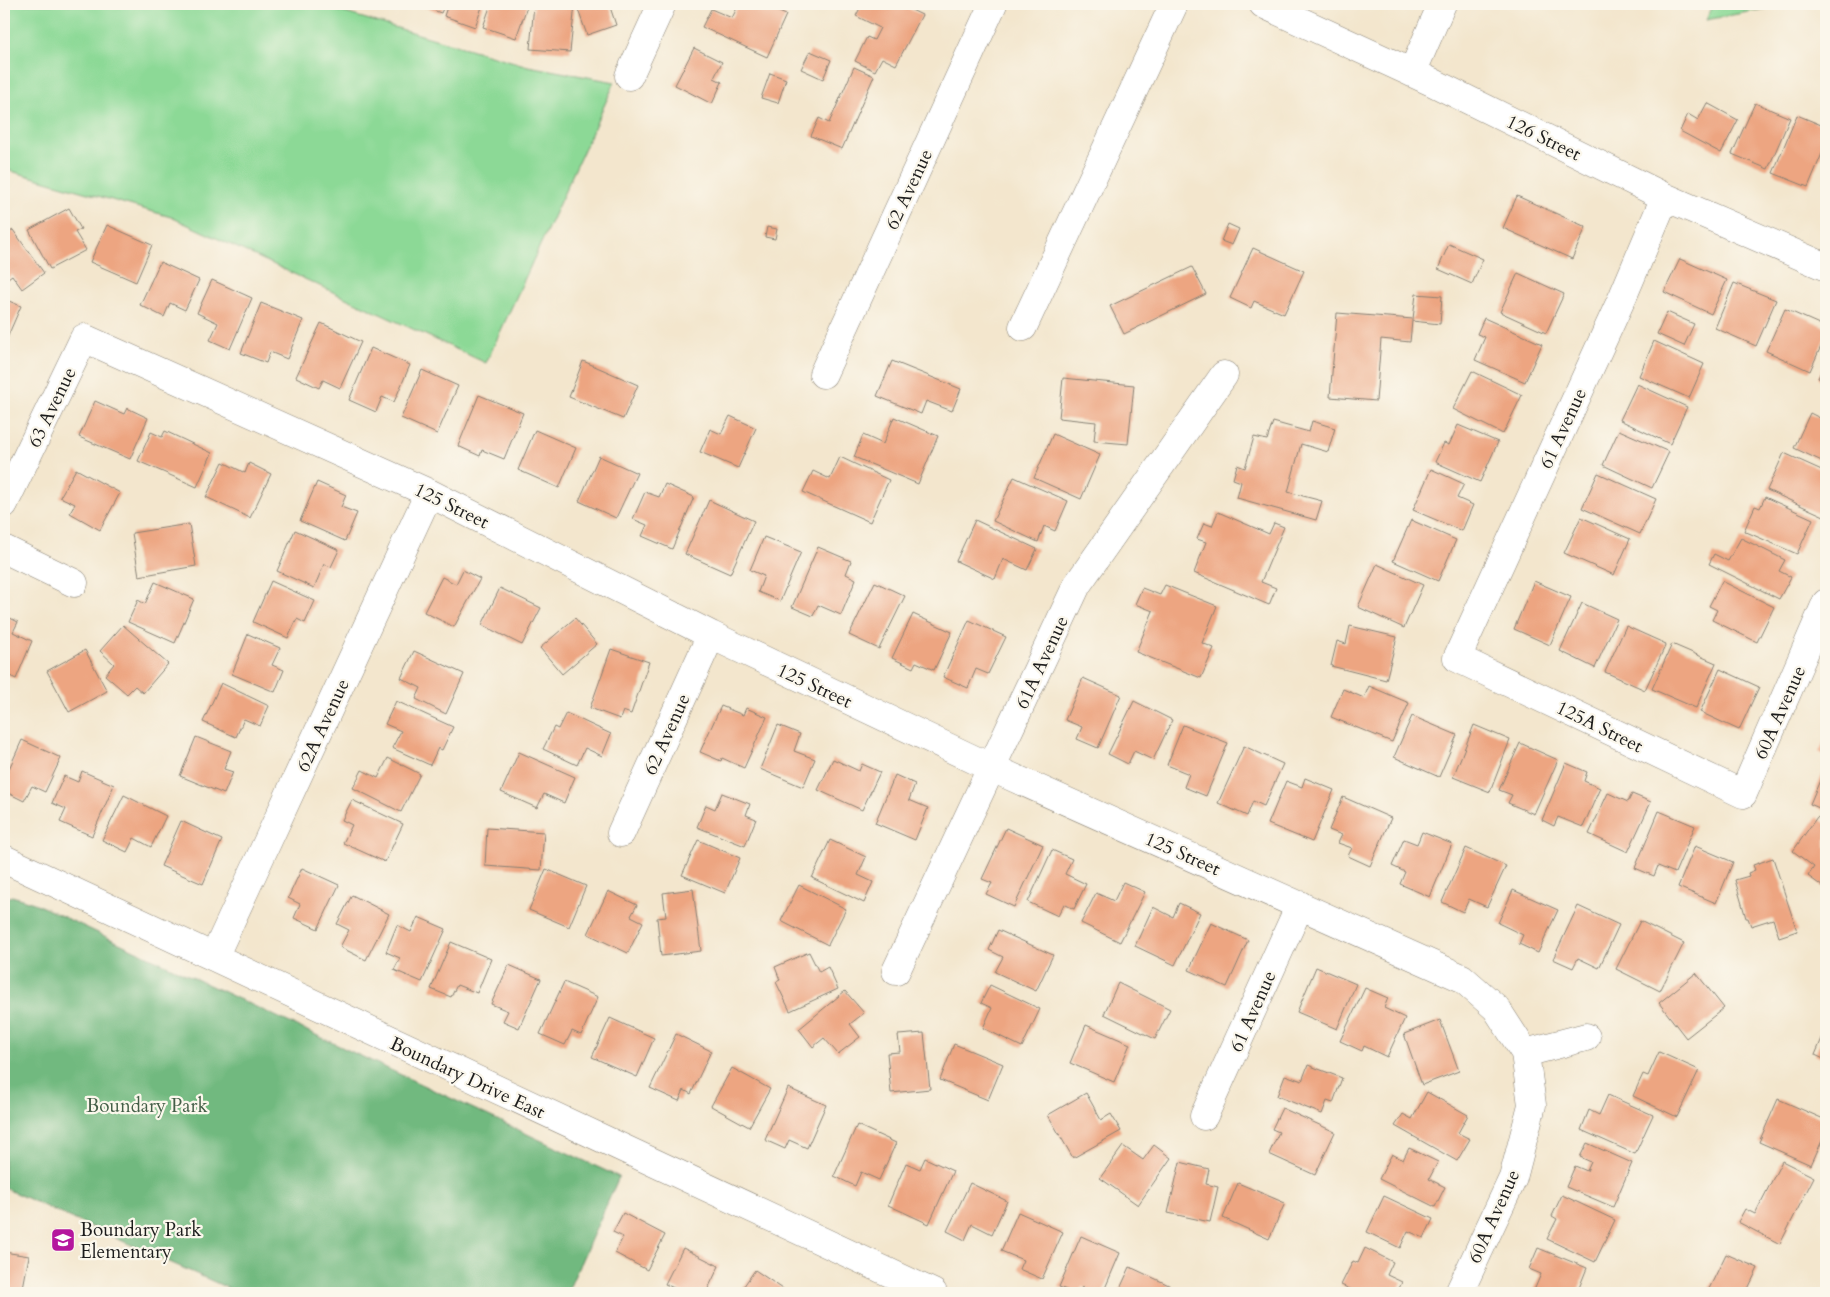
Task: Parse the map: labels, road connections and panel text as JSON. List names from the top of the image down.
{
  "streets": {
    "street": [
      "126 Street",
      "62 Avenue",
      "63 Avenue",
      "61 Avenue",
      "125 Street",
      "61A Avenue",
      "60A Avenue",
      "62A Avenue",
      "125A Street",
      "Boundary Drive East"
    ]
  },
  "crossings": [
    ["126 Street", "61 Avenue"],
    ["62 Avenue", "125 Street"],
    ["63 Avenue", "125 Street"],
    ["61 Avenue", "125 Street"],
    ["61 Avenue", "125A Street"],
    ["125 Street", "61A Avenue"],
    ["125 Street", "60A Avenue"],
    ["125 Street", "62A Avenue"],
    ["60A Avenue", "125A Street"],
    ["62A Avenue", "Boundary Drive East"]
  ],
  "parks": ["Boundary Park"],
  "places": {
    "school or university": ["Boundary Park Elementary"]
  }
}
